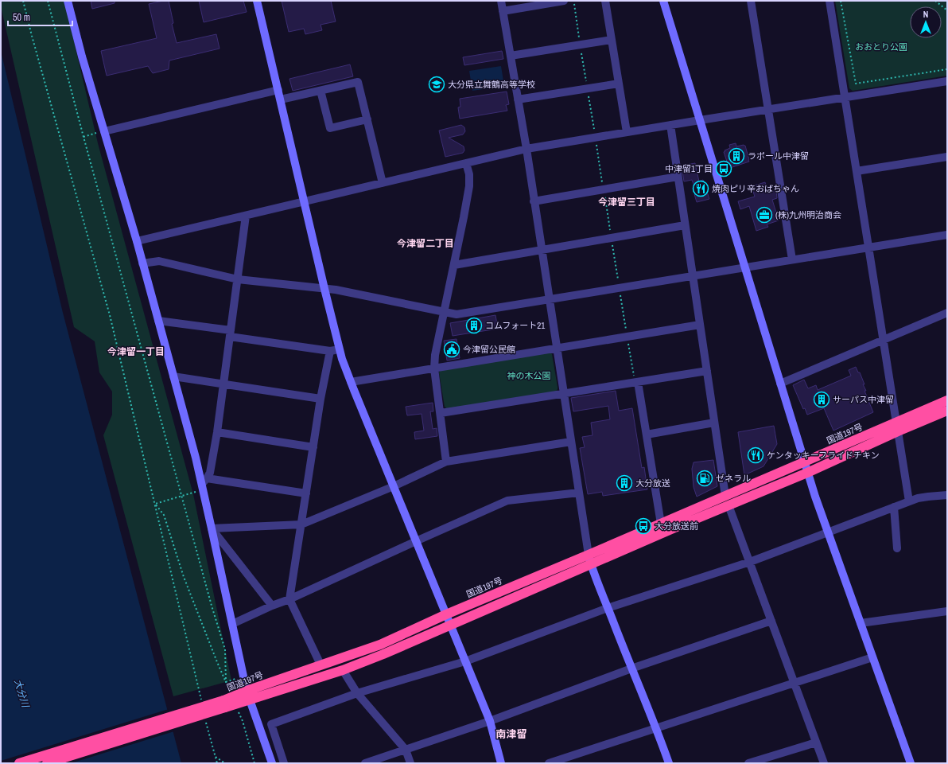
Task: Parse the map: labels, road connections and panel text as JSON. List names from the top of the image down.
{
  "streets": {
    "highway": ["国道197号"]
  },
  "districts": [
    "今津留三丁目",
    "今津留二丁目",
    "今津留一丁目",
    "南津留"
  ],
  "water": ["大分川"],
  "parks": ["おおとり公園", "神の木公園"],
  "places": {
    "school or university": ["大分県立舞鶴高等学校"],
    "building": [
      "ラポール中津留",
      "コムフォート21",
      "サーパス中津留",
      "大分放送"
    ],
    "bus stop": ["中津留1丁目", "大分放送前"],
    "restaurant": ["焼肉ピリ辛おばちゃん", "ケンタッキーフライドチキン"],
    "office": ["(株)九州明治商会"],
    "public building": ["今津留公民館"],
    "fuel station": ["ゼネラル"]
  },
  "scale_bar": "50 m",
  "north": "top"
}
